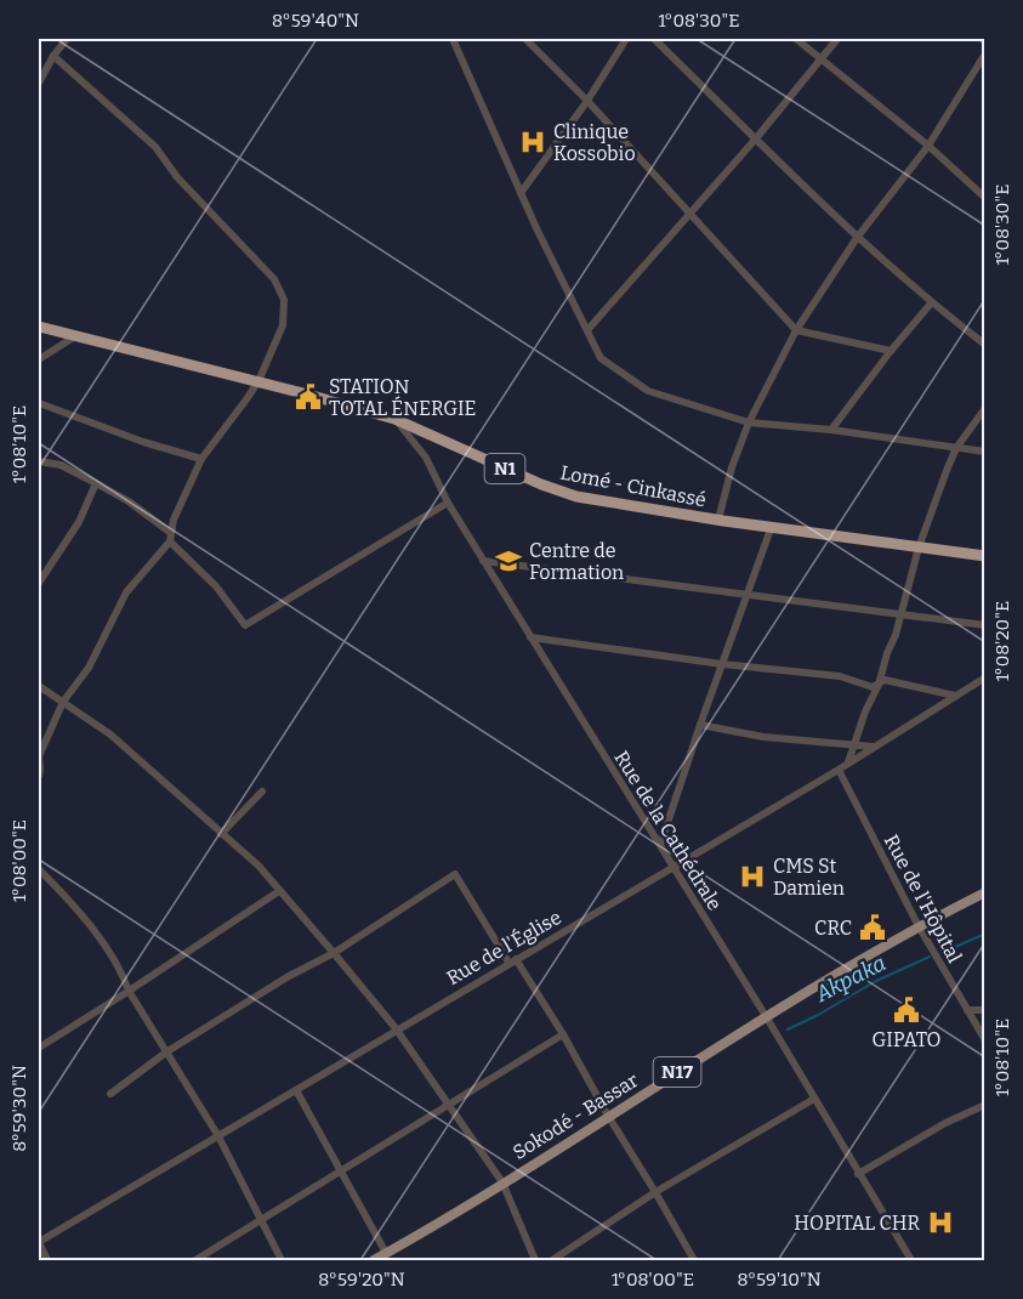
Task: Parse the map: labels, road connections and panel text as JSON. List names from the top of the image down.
{
  "streets": {
    "highway": ["N1", "Lomé - Cinkassé"],
    "main road": ["N17", "Sokodé - Bassar"],
    "street": ["Rue de la Cathédrale", "Rue de l'Hôpital", "Rue de l'Église"]
  },
  "crossings": [
    ["Lomé - Cinkassé", "Rue de la Cathédrale"],
    ["Rue de la Cathédrale", "Rue de l'Église"],
    ["Rue de la Cathédrale", "Sokodé - Bassar"],
    ["Rue de l'Hôpital", "Rue de l'Église"],
    ["Rue de l'Hôpital", "Sokodé - Bassar"]
  ],
  "water": ["Akpaka"],
  "places": {
    "hospital": ["Clinique Kossobio", "CMS St Damien", "HOPITAL CHR"],
    "public building": ["STATION TOTAL ÉNERGIE", "CRC", "GIPATO"],
    "school or university": ["Centre de Formation"]
  },
  "coordinates": [
    "8°59'40\"N",
    "1°08'30\"E",
    "1°08'10\"E",
    "1°08'20\"E",
    "1°08'00\"E",
    "8°59'30\"N",
    "8°59'20\"N",
    "8°59'10\"N"
  ]
}
